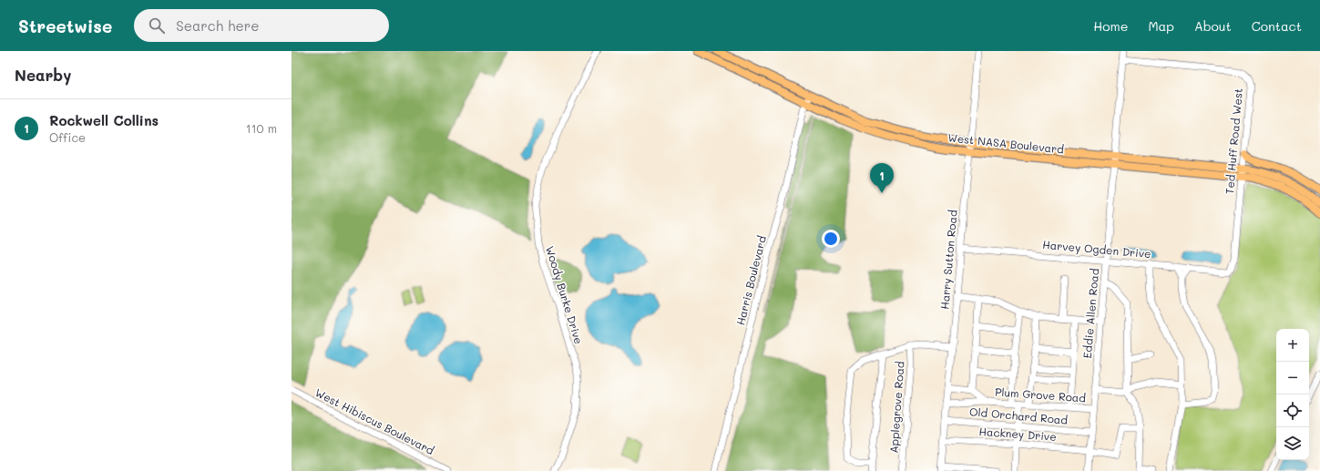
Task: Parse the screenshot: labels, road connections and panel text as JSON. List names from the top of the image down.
{
  "streets": {
    "main road": ["West NASA Boulevard"],
    "street": [
      "Ted Huff Road West",
      "Harvey Ogden Drive",
      "Harry Sutton Road",
      "Harris Boulevard",
      "Woody Burke Drive",
      "Eddie Allen Road",
      "Plum Grove Road",
      "Applegrove Road",
      "Old Orchard Road",
      "West Hibiscus Boulevard",
      "Hackney Drive"
    ]
  },
  "crossings": [
    ["Ted Huff Road West", "West NASA Boulevard"],
    ["Ted Huff Road West", "Harvey Ogden Drive"],
    ["Ted Huff Road West", "Eddie Allen Road"],
    ["West NASA Boulevard", "Harry Sutton Road"],
    ["West NASA Boulevard", "Harris Boulevard"],
    ["West NASA Boulevard", "Eddie Allen Road"],
    ["Harvey Ogden Drive", "Harry Sutton Road"],
    ["Harvey Ogden Drive", "Eddie Allen Road"],
    ["Harry Sutton Road", "Plum Grove Road"],
    ["Harry Sutton Road", "Old Orchard Road"],
    ["Harry Sutton Road", "Hackney Drive"],
    ["Eddie Allen Road", "Plum Grove Road"],
    ["Eddie Allen Road", "Old Orchard Road"],
    ["Eddie Allen Road", "Hackney Drive"]
  ],
  "page": {
    "header": "Streetwise",
    "search": "Search here",
    "nav": [
      "Home",
      "Map",
      "About",
      "Contact"
    ],
    "heading": "Nearby",
    "list": [
      {
        "mark": "1",
        "name": "Rockwell Collins",
        "note": "Office",
        "value": "110 m"
      }
    ],
    "pins": "1",
    "map_buttons": ["+", "−"]
  }
}
